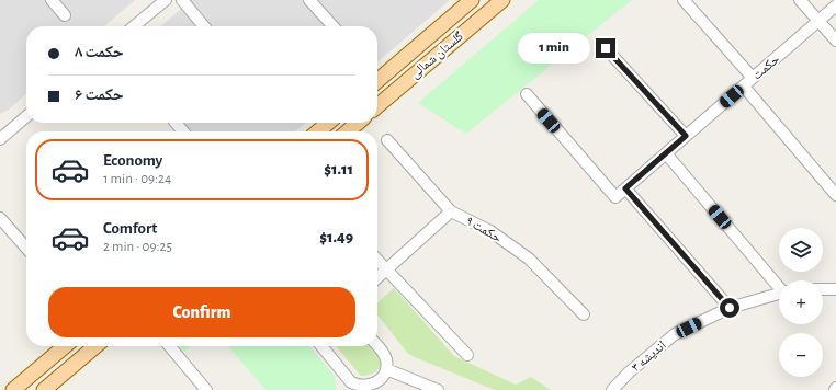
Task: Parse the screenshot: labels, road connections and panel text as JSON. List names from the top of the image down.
{
  "streets": {
    "main road": ["گلستان شمالی"],
    "street": ["حکمت", "حکمت ۹", "اندیشه ۳"]
  },
  "page": {
    "banner": ["حکمت ۸", "حکمت ۶"],
    "bubble": "1 min",
    "list": [
      {
        "name": "Economy",
        "note": "1 min · 09:24",
        "value": "$1.11"
      },
      {
        "name": "Comfort",
        "note": "2 min · 09:25",
        "value": "$1.49"
      }
    ],
    "map_buttons": ["+", "−"],
    "buttons": "Confirm"
  }
}
